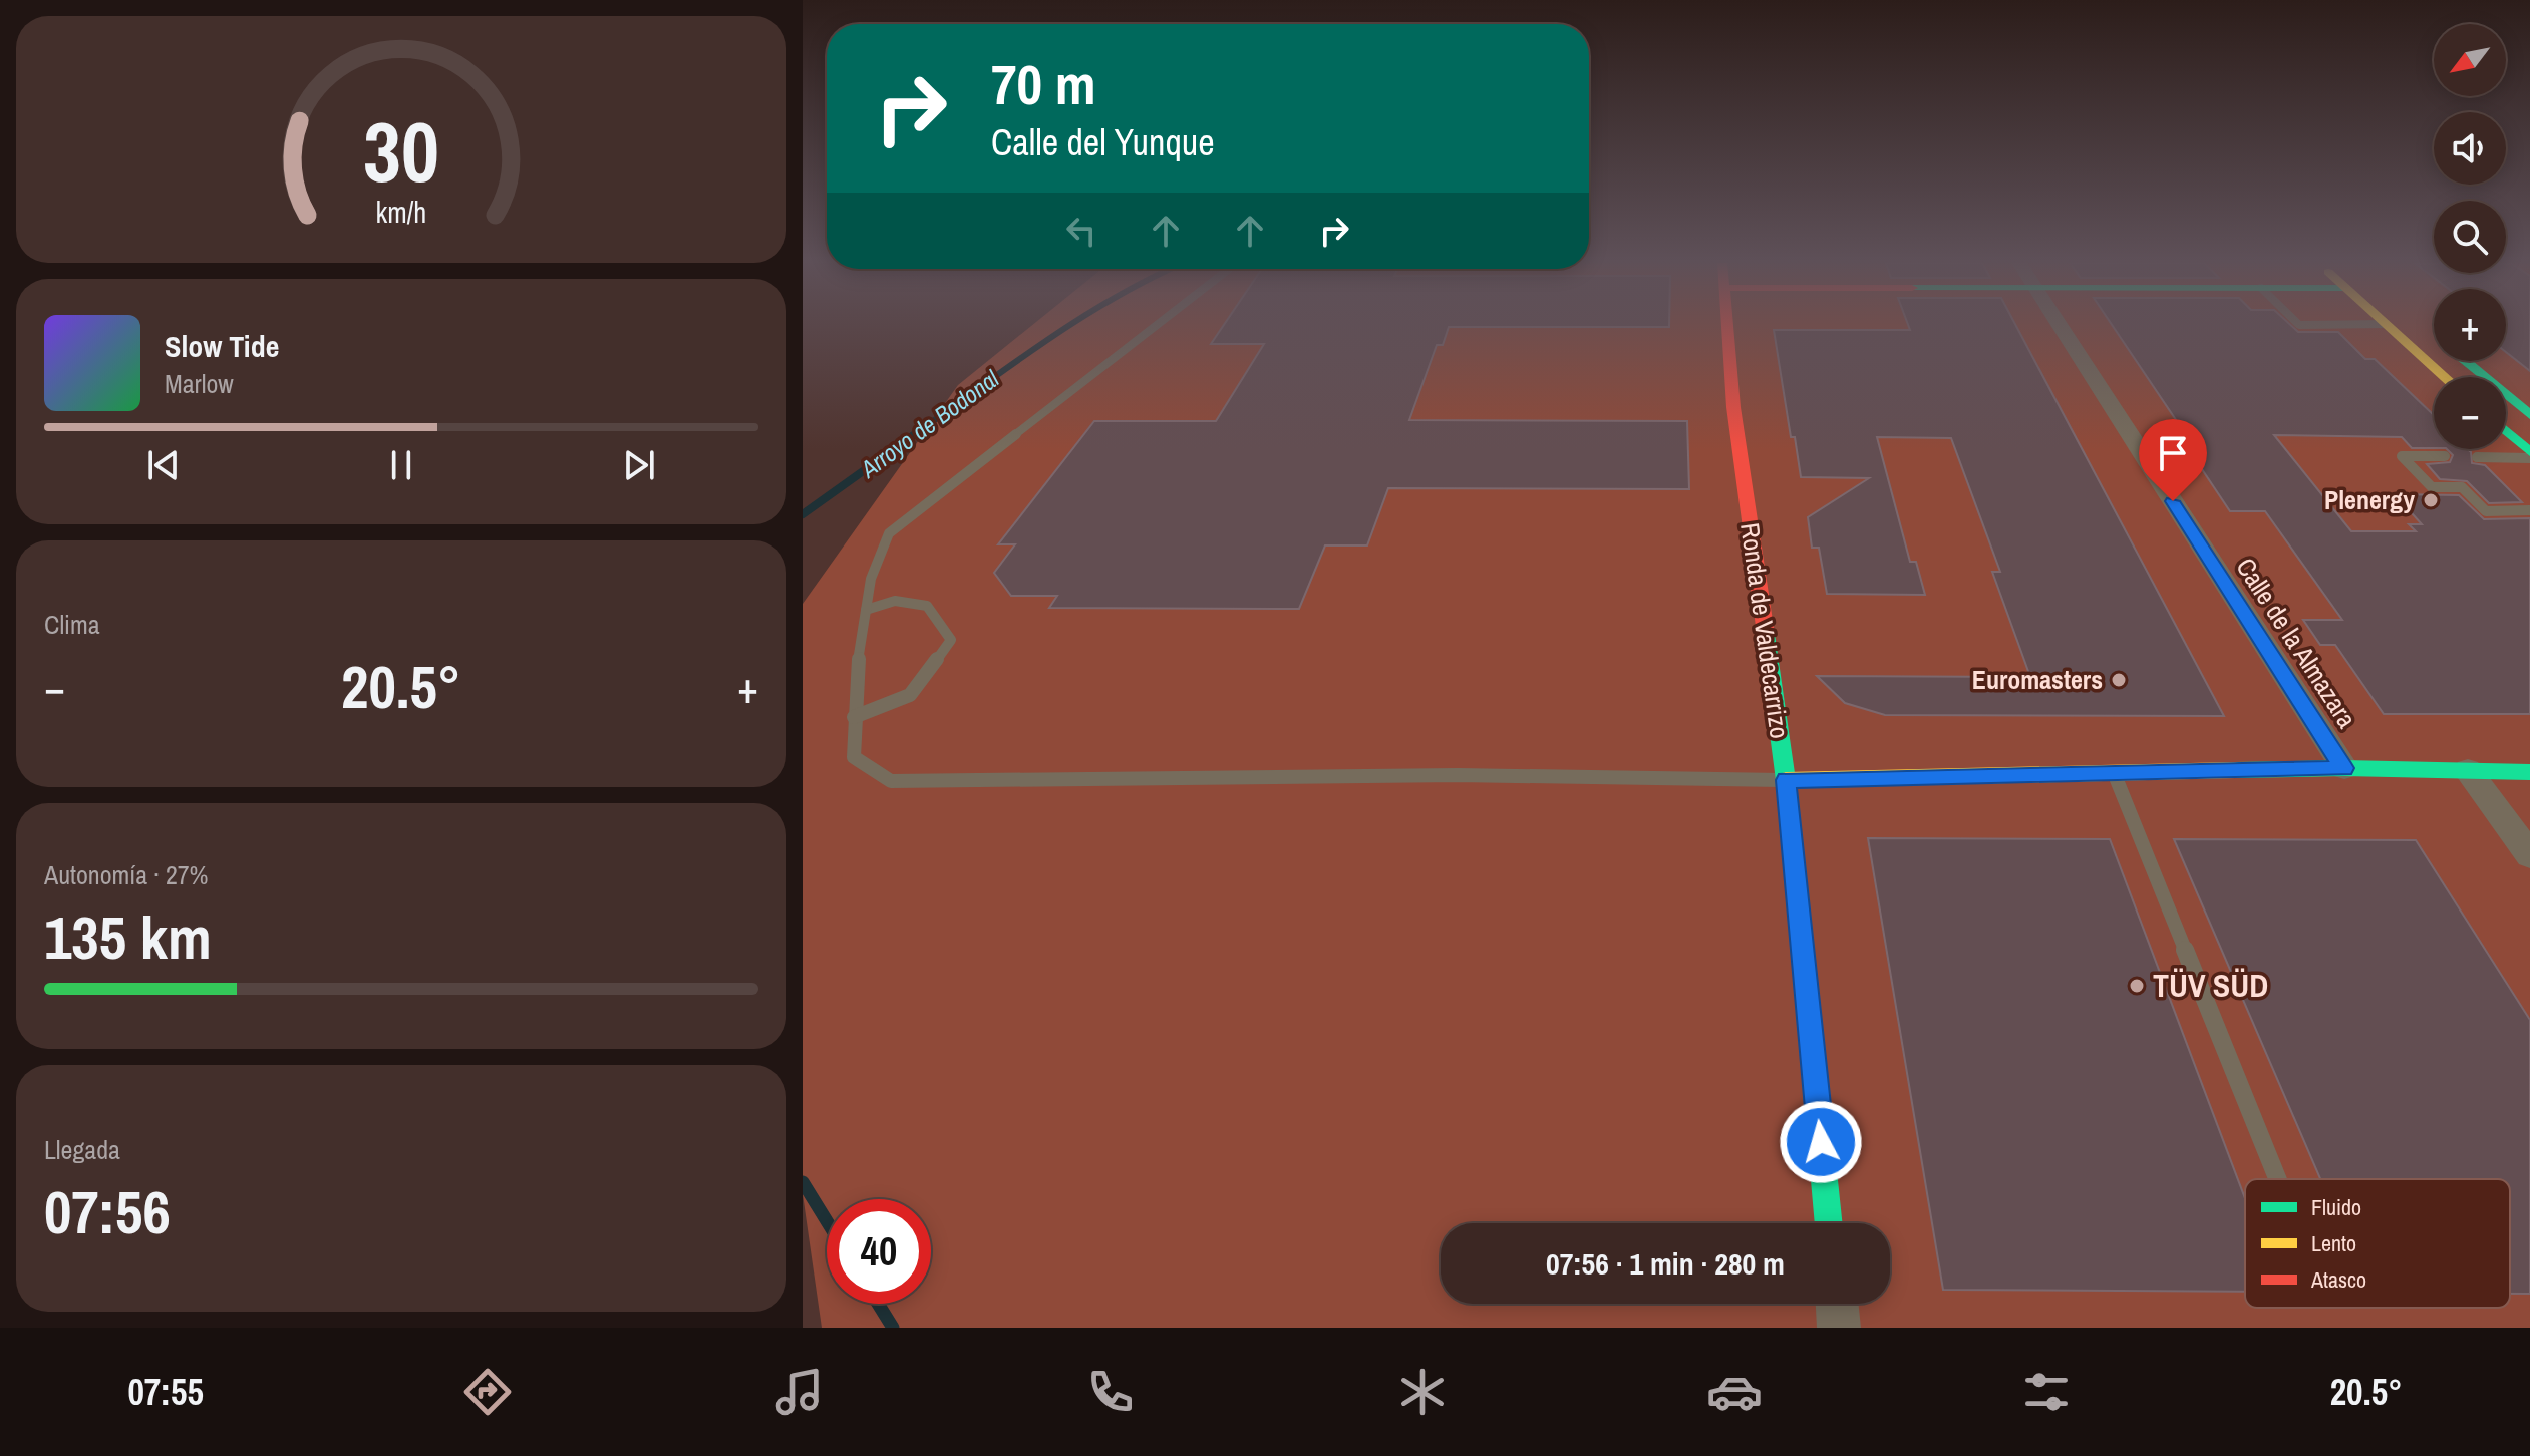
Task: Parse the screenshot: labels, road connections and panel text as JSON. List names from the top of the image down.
{
  "streets": {
    "street": ["Ronda de Valdecarrizo", "Calle de la Almazara"]
  },
  "water": ["Arroyo de Bodonal"],
  "places": ["Plenergy", "Euromasters", "TÜV SÜD"],
  "legend": ["Fluido", "Lento", "Atasco"],
  "north": "bottom left",
  "page": {
    "map_buttons": ["+", "−"],
    "turn": ["70 m", "Calle del Yunque"],
    "song": ["Slow Tide", "Marlow"],
    "tile": [
      "Clima",
      ["Autonomía · 27%", "135 km"],
      ["Llegada", "07:56"]
    ],
    "heat": ["−", "20.5°", "+"],
    "limit": "40",
    "trip": "07:56 · 1 min · 280 m",
    "tabs": ["07:55", "20.5°"],
    "gauge": ["30", "km/h"]
  }
}
